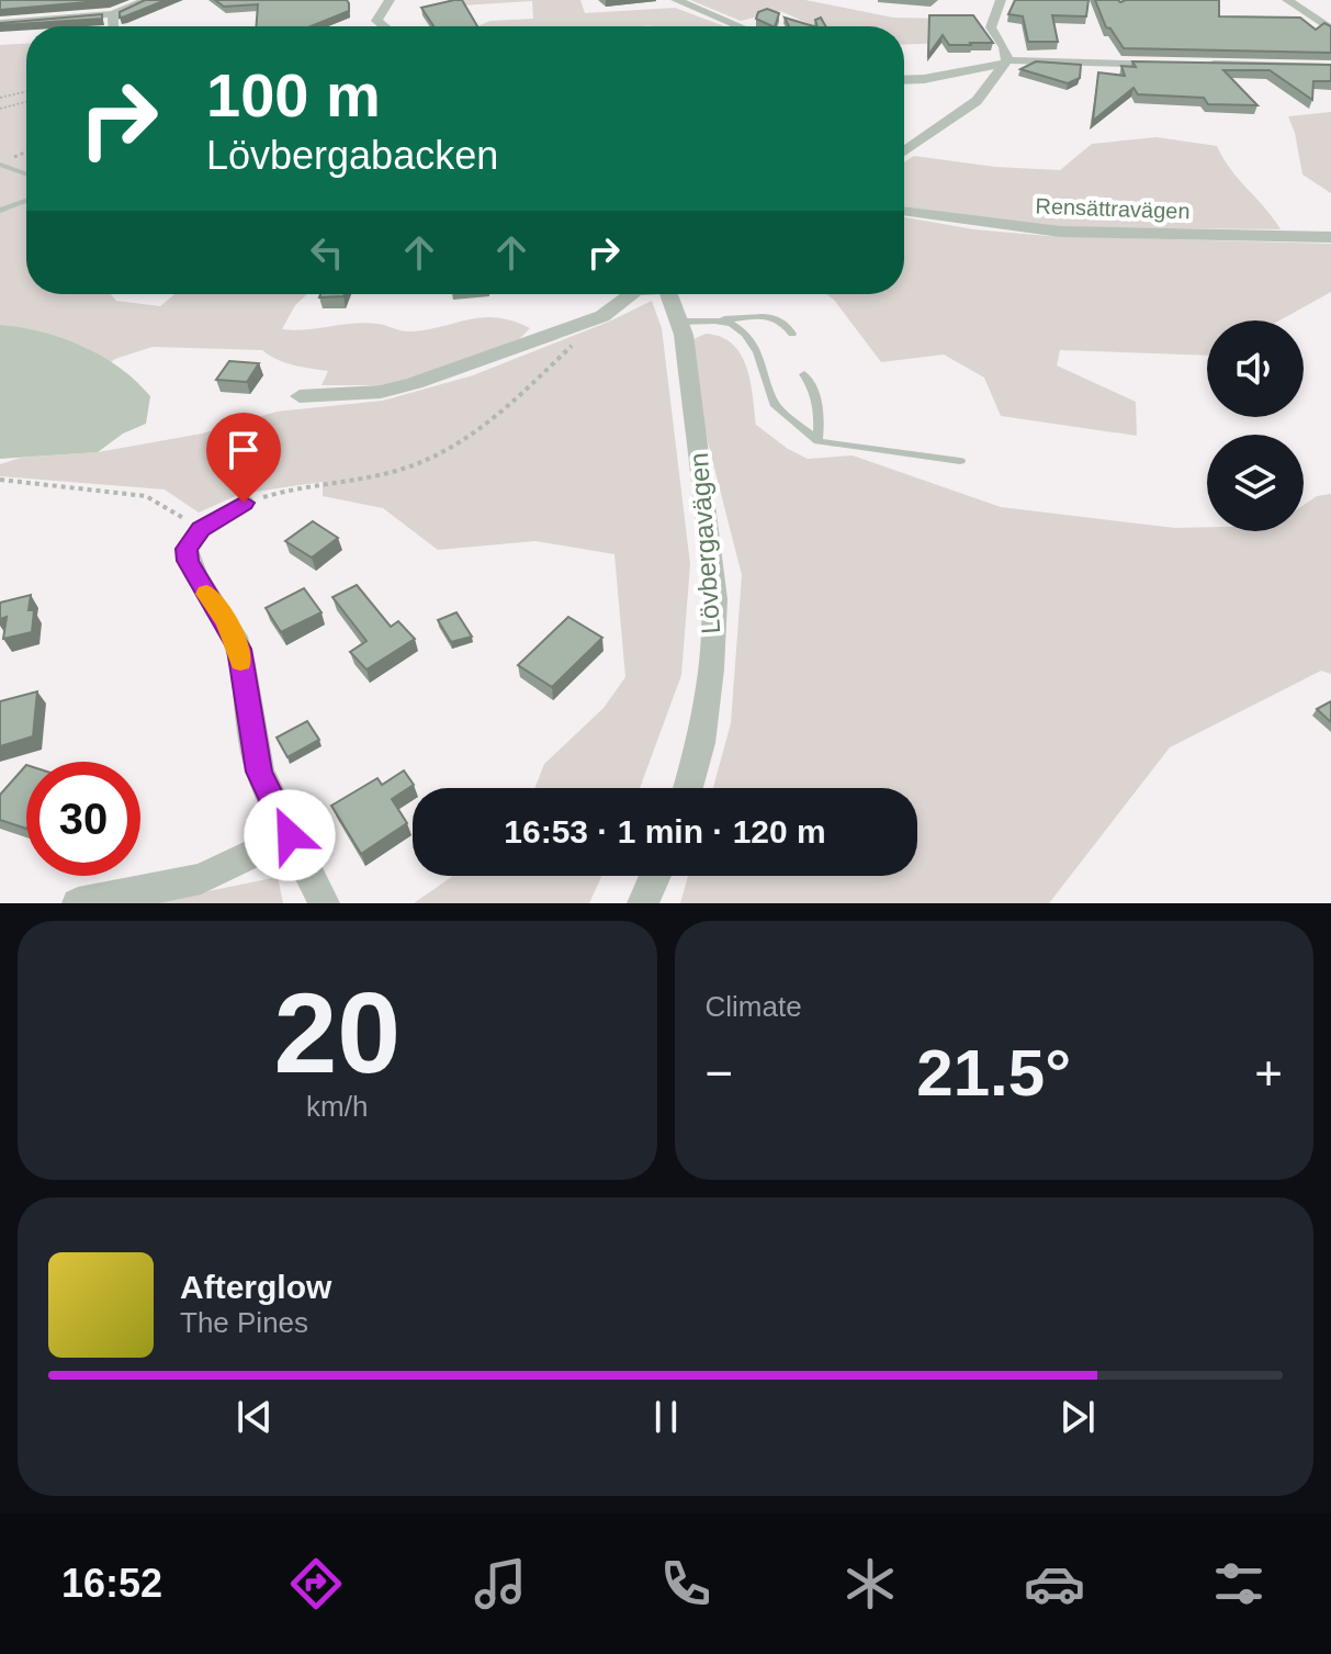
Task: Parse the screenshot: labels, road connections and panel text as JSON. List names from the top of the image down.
{
  "streets": {
    "street": ["Rensättravägen", "Lövbergavägen"]
  },
  "page": {
    "turn": ["100 m", "Lövbergabacken"],
    "limit": "30",
    "trip": "16:53 · 1 min · 120 m",
    "tile": [
      ["20", "km/h"],
      "Climate"
    ],
    "heat": ["−", "21.5°", "+"],
    "song": ["Afterglow", "The Pines"],
    "tabs": "16:52"
  }
}
